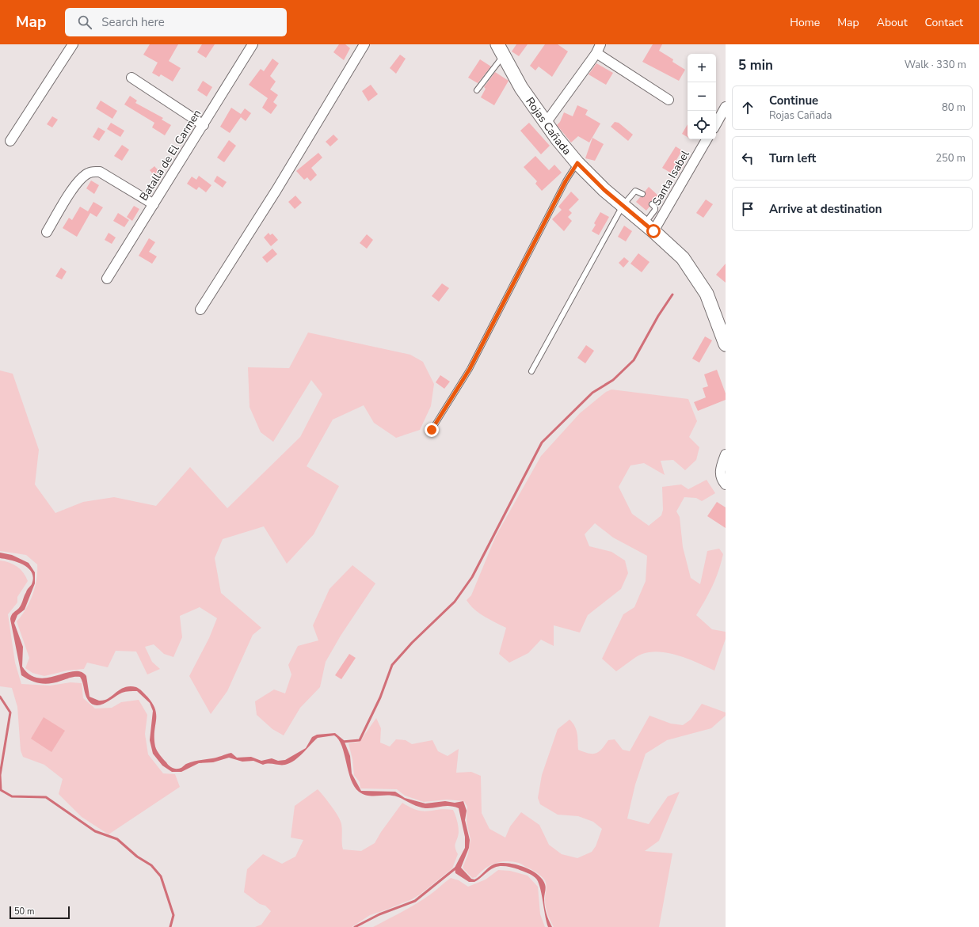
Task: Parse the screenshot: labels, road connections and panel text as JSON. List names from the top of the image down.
{
  "streets": {
    "main road": ["Rojas Cañada"],
    "street": ["Batalla de El Carmen", "Santa Isabel"]
  },
  "crossings": [
    ["Rojas Cañada", "Santa Isabel"]
  ],
  "scale_bar": "50 m",
  "page": {
    "header": "Map",
    "search": "Search here",
    "nav": [
      "Home",
      "Map",
      "About",
      "Contact"
    ],
    "heading": ["5 min", "Walk · 330 m"],
    "map_buttons": ["+", "−"],
    "list": [
      ["Continue", "Rojas Cañada", "80 m"],
      ["Turn left", "250 m"],
      "Arrive at destination"
    ],
    "scale": "50 m"
  }
}
